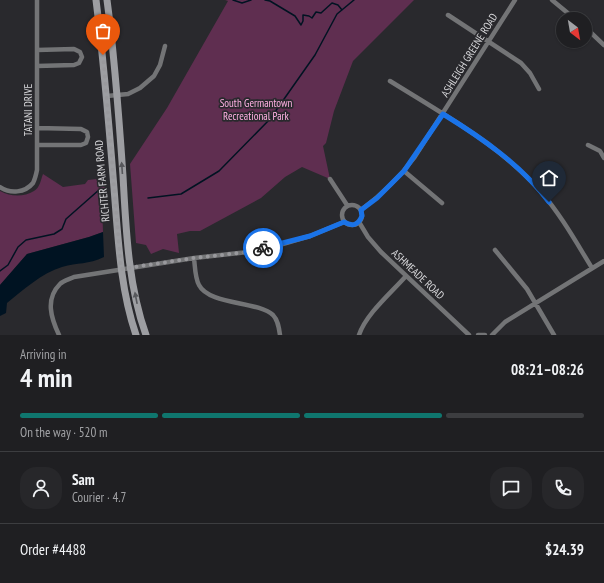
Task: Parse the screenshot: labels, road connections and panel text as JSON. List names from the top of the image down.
{
  "streets": {
    "main road": ["RICHTER FARM ROAD"],
    "street": ["ASHLEIGH GREENE ROAD", "TATANI DRIVE", "ASHMEADE ROAD"]
  },
  "crossings": [
    ["ASHLEIGH GREENE ROAD", "ASHMEADE ROAD"]
  ],
  "parks": ["South Germantown Recreational Park"],
  "north": "bottom right",
  "page": {
    "heading": ["4 min", "Arriving in", "08:21–08:26"],
    "panel": [
      "Sam",
      "Courier · 4.7",
      "Order #4488",
      "$24.39"
    ],
    "bar": "On the way · 520 m"
  }
}
